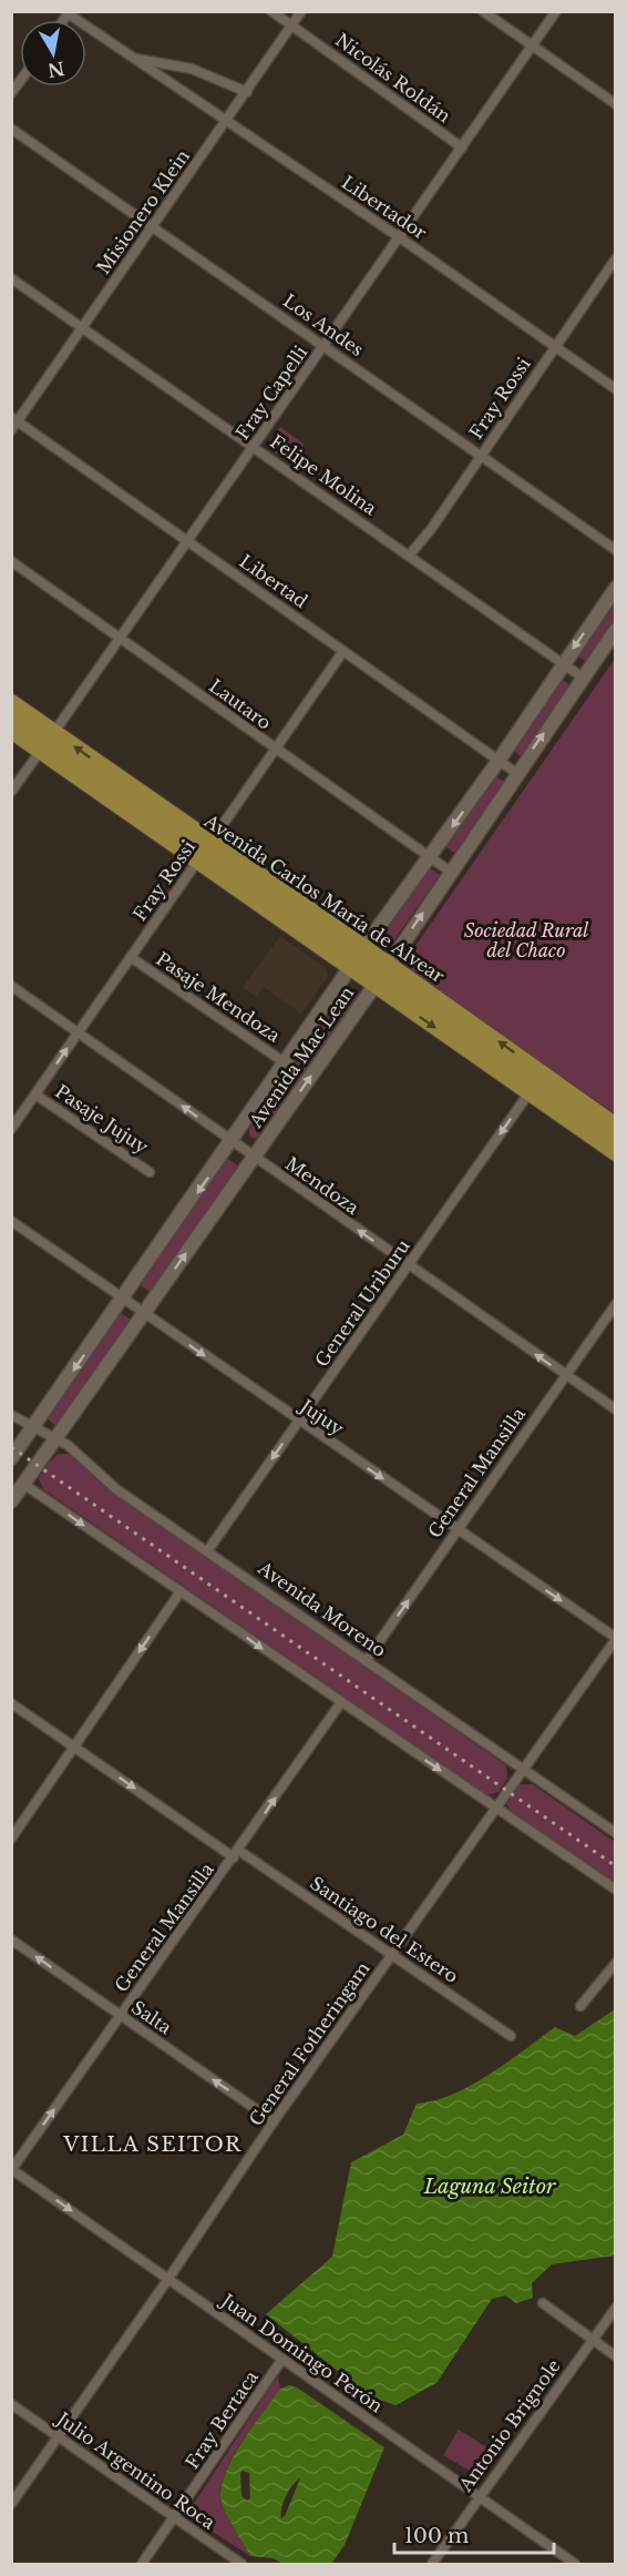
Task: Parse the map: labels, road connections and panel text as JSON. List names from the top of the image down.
{
  "streets": {
    "main road": ["Avenida Carlos María de Alvear", "Avenida Mac Lean"],
    "street": [
      "Nicolás Roldán",
      "Libertador",
      "Misionero Klein",
      "Los Andes",
      "Fray Capelli",
      "Fray Rossi",
      "Felipe Molina",
      "Libertad",
      "Lautaro",
      "Pasaje Mendoza",
      "Pasaje Jujuy",
      "Mendoza",
      "General Uriburu",
      "Jujuy",
      "General Mansilla",
      "Avenida Moreno",
      "Santiago del Estero",
      "Salta",
      "General Fotheringam",
      "Juan Domingo Perón",
      "Fray Bertaca",
      "Antonio Brignole",
      "Julio Argentino Roca"
    ]
  },
  "crossings": [
    ["Nicolás Roldán", "Misionero Klein"],
    ["Nicolás Roldán", "Fray Capelli"],
    ["Libertador", "Misionero Klein"],
    ["Libertador", "Fray Capelli"],
    ["Libertador", "Fray Rossi"],
    ["Misionero Klein", "Los Andes"],
    ["Misionero Klein", "Felipe Molina"],
    ["Misionero Klein", "Libertad"],
    ["Los Andes", "Fray Capelli"],
    ["Los Andes", "Fray Rossi"],
    ["Fray Capelli", "Felipe Molina"],
    ["Fray Capelli", "Libertad"],
    ["Fray Capelli", "Lautaro"],
    ["Fray Capelli", "Avenida Carlos María de Alvear"],
    ["Fray Rossi", "Felipe Molina"],
    ["Fray Rossi", "Libertad"],
    ["Fray Rossi", "Lautaro"],
    ["Fray Rossi", "Avenida Carlos María de Alvear"],
    ["Fray Rossi", "Pasaje Mendoza"],
    ["Fray Rossi", "Pasaje Jujuy"],
    ["Fray Rossi", "Mendoza"],
    ["Felipe Molina", "Avenida Mac Lean"],
    ["Libertad", "Avenida Mac Lean"],
    ["Lautaro", "Avenida Mac Lean"],
    ["Avenida Carlos María de Alvear", "Avenida Mac Lean"],
    ["Avenida Carlos María de Alvear", "General Uriburu"],
    ["Pasaje Mendoza", "Avenida Mac Lean"],
    ["Avenida Mac Lean", "Mendoza"],
    ["Avenida Mac Lean", "Jujuy"],
    ["Avenida Mac Lean", "Avenida Moreno"],
    ["Mendoza", "General Uriburu"],
    ["Mendoza", "General Mansilla"],
    ["General Uriburu", "Jujuy"],
    ["General Uriburu", "Avenida Moreno"],
    ["Jujuy", "General Mansilla"],
    ["Jujuy", "General Fotheringam"],
    ["General Mansilla", "Avenida Moreno"],
    ["General Mansilla", "Santiago del Estero"],
    ["General Mansilla", "Salta"],
    ["General Mansilla", "Juan Domingo Perón"],
    ["Avenida Moreno", "General Fotheringam"],
    ["Santiago del Estero", "General Fotheringam"],
    ["Salta", "General Fotheringam"],
    ["General Fotheringam", "Juan Domingo Perón"],
    ["General Fotheringam", "Julio Argentino Roca"],
    ["Juan Domingo Perón", "Fray Bertaca"],
    ["Juan Domingo Perón", "Antonio Brignole"],
    ["Fray Bertaca", "Julio Argentino Roca"]
  ],
  "one_way": [
    "Mendoza",
    "General Uriburu",
    "Jujuy",
    "General Mansilla",
    "Salta"
  ],
  "districts": ["VILLA SEITOR"],
  "water": ["Laguna Seitor"],
  "parks": ["Sociedad Rural del Chaco"],
  "scale_bar": "100 m",
  "north": "bottom"
}
